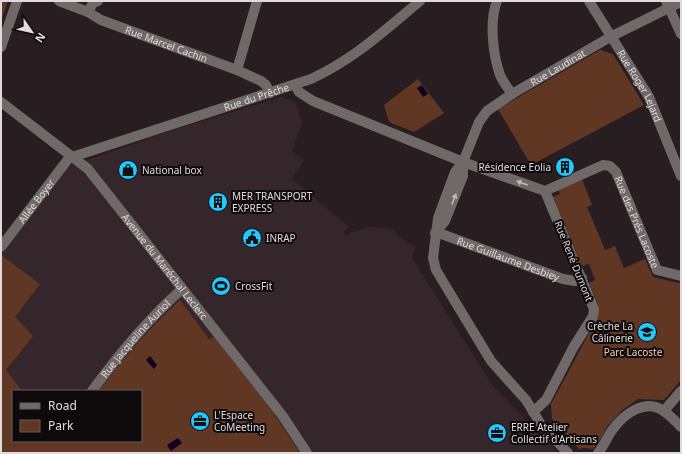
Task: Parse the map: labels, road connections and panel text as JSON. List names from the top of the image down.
{
  "streets": {
    "street": [
      "Rue Marcel Cachin",
      "Rue Laudinat",
      "Rue Roger Lejard",
      "Rue du Prêche",
      "Allée Boyer",
      "Rue des Prés Lacoste",
      "Rue Guillaume Desbiey",
      "Rue René Dumont",
      "Avenue du Maréchal Leclerc",
      "Rue Jacqueline Auriol"
    ]
  },
  "crossings": [
    ["Rue Marcel Cachin", "Rue du Prêche"],
    ["Rue Laudinat", "Rue Roger Lejard"],
    ["Rue Laudinat", "Rue Guillaume Desbiey"],
    ["Rue Laudinat", "Rue René Dumont"],
    ["Rue du Prêche", "Allée Boyer"],
    ["Rue du Prêche", "Avenue du Maréchal Leclerc"],
    ["Allée Boyer", "Avenue du Maréchal Leclerc"],
    ["Rue des Prés Lacoste", "Rue René Dumont"],
    ["Rue Guillaume Desbiey", "Rue René Dumont"],
    ["Avenue du Maréchal Leclerc", "Rue Jacqueline Auriol"]
  ],
  "parks": ["Parc Lacoste"],
  "places": {
    "building": ["Résidence Eolia", "MER TRANSPORT EXPRESS"],
    "shop": ["National box"],
    "public building": ["INRAP"],
    "sports": ["CrossFit"],
    "school or university": ["Crèche La Câlinerie"],
    "office": ["L'Espace CoMeeting", "ERRE Atelier Collectif d'Artisans"]
  },
  "legend": ["Road", "Park"],
  "north": "bottom right"
}
